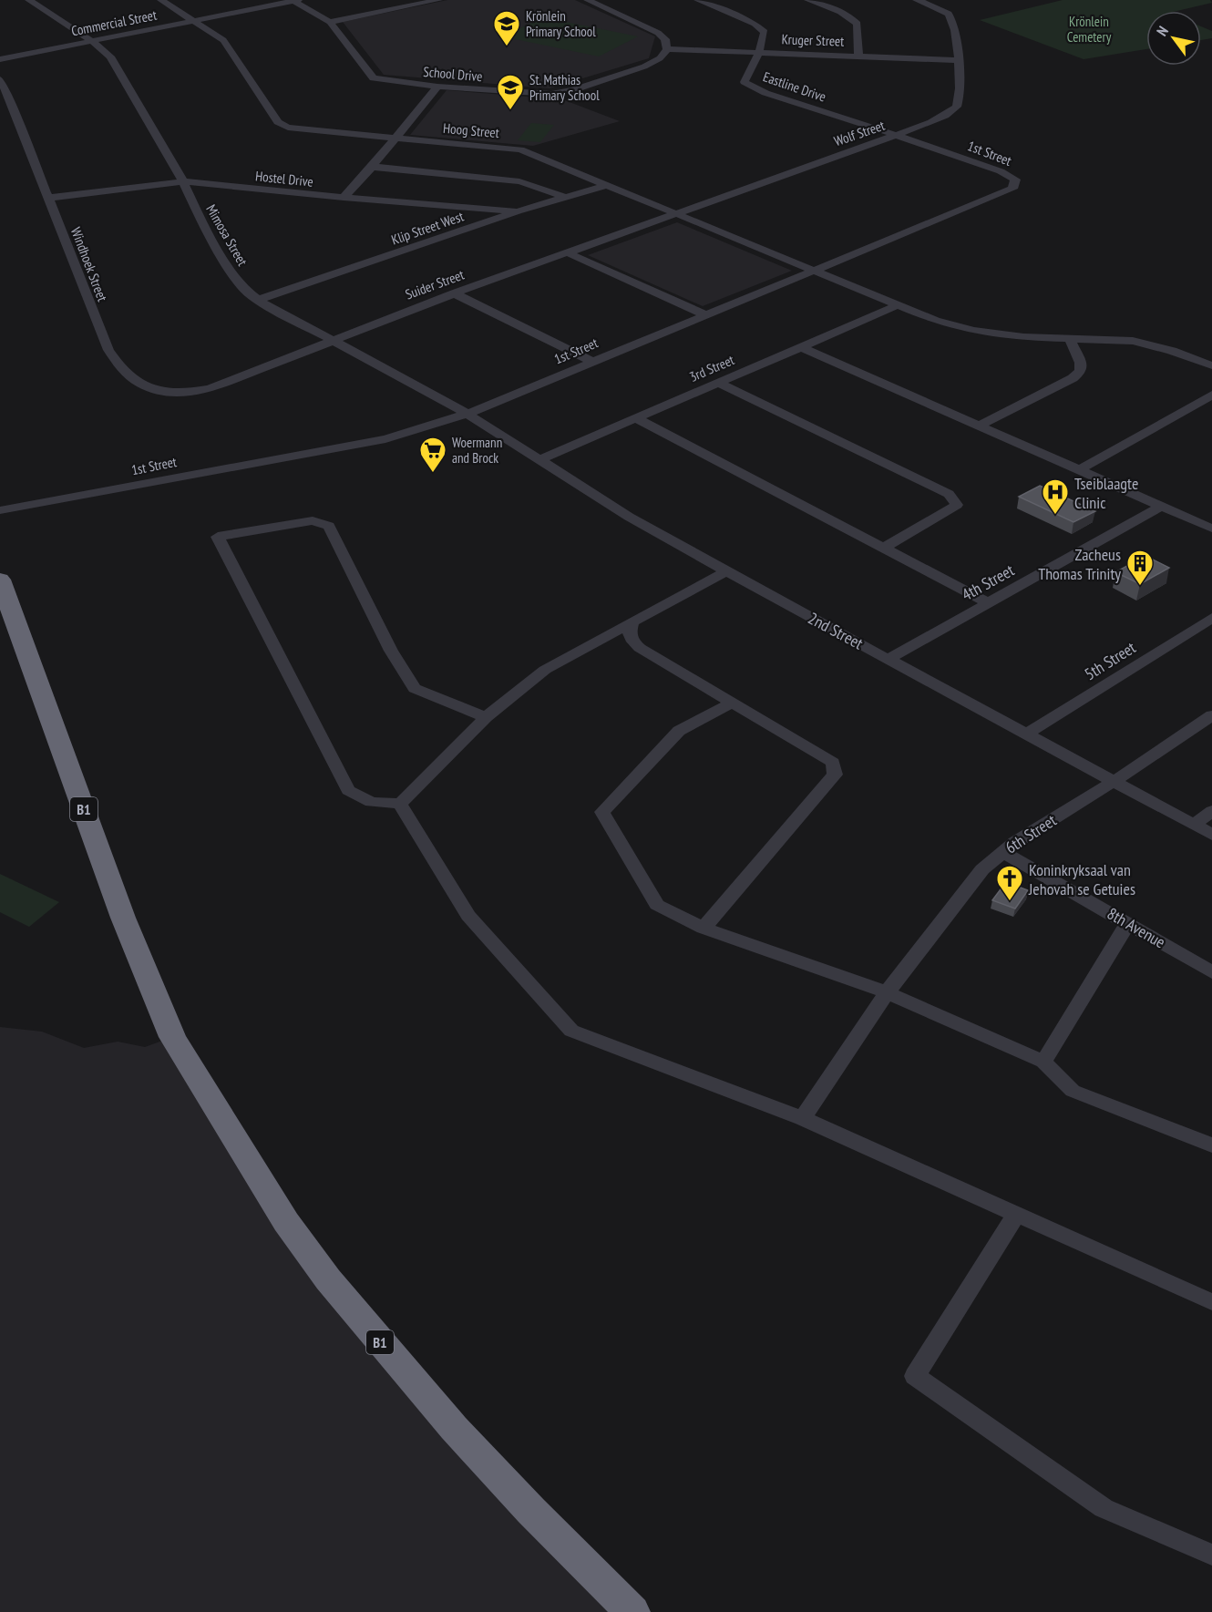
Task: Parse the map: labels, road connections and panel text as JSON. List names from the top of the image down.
{
  "streets": {
    "highway": ["B1"],
    "street": [
      "Commercial Street",
      "Kruger Street",
      "School Drive",
      "Eastline Drive",
      "Hoog Street",
      "Wolf Street",
      "1st Street",
      "Hostel Drive",
      "Klip Street West",
      "Mimosa Street",
      "Windhoek Street",
      "Suider Street",
      "3rd Street",
      "4th Street",
      "2nd Street",
      "5th Street",
      "6th Street",
      "8th Avenue"
    ]
  },
  "crossings": [
    ["Commercial Street", "School Drive"],
    ["Commercial Street", "Hoog Street"],
    ["Commercial Street", "Mimosa Street"],
    ["Kruger Street", "School Drive"],
    ["Kruger Street", "Eastline Drive"],
    ["Kruger Street", "Wolf Street"],
    ["Eastline Drive", "Wolf Street"],
    ["Eastline Drive", "1st Street"],
    ["Hoog Street", "Wolf Street"],
    ["Hoog Street", "1st Street"],
    ["Hoog Street", "Klip Street West"],
    ["Hoog Street", "Suider Street"],
    ["Hoog Street", "3rd Street"],
    ["Wolf Street", "1st Street"],
    ["Wolf Street", "Suider Street"],
    ["1st Street", "Mimosa Street"],
    ["1st Street", "2nd Street"],
    ["Hostel Drive", "Klip Street West"],
    ["Hostel Drive", "Mimosa Street"],
    ["Hostel Drive", "Windhoek Street"],
    ["Klip Street West", "Mimosa Street"],
    ["Mimosa Street", "Suider Street"],
    ["Mimosa Street", "2nd Street"],
    ["Windhoek Street", "Suider Street"],
    ["3rd Street", "2nd Street"],
    ["4th Street", "2nd Street"],
    ["2nd Street", "5th Street"],
    ["2nd Street", "6th Street"],
    ["6th Street", "8th Avenue"]
  ],
  "parks": ["Krönlein Cemetery"],
  "places": {
    "school or university": ["Krönlein Primary School", "St. Mathias Primary School"],
    "supermarket": ["Woermann and Brock"],
    "hospital": ["Tseiblaagte Clinic"],
    "building": ["Zacheus Thomas Trinity"],
    "church": ["Koninkryksaal van Jehovah se Getuies"]
  },
  "north": "top left"
}
